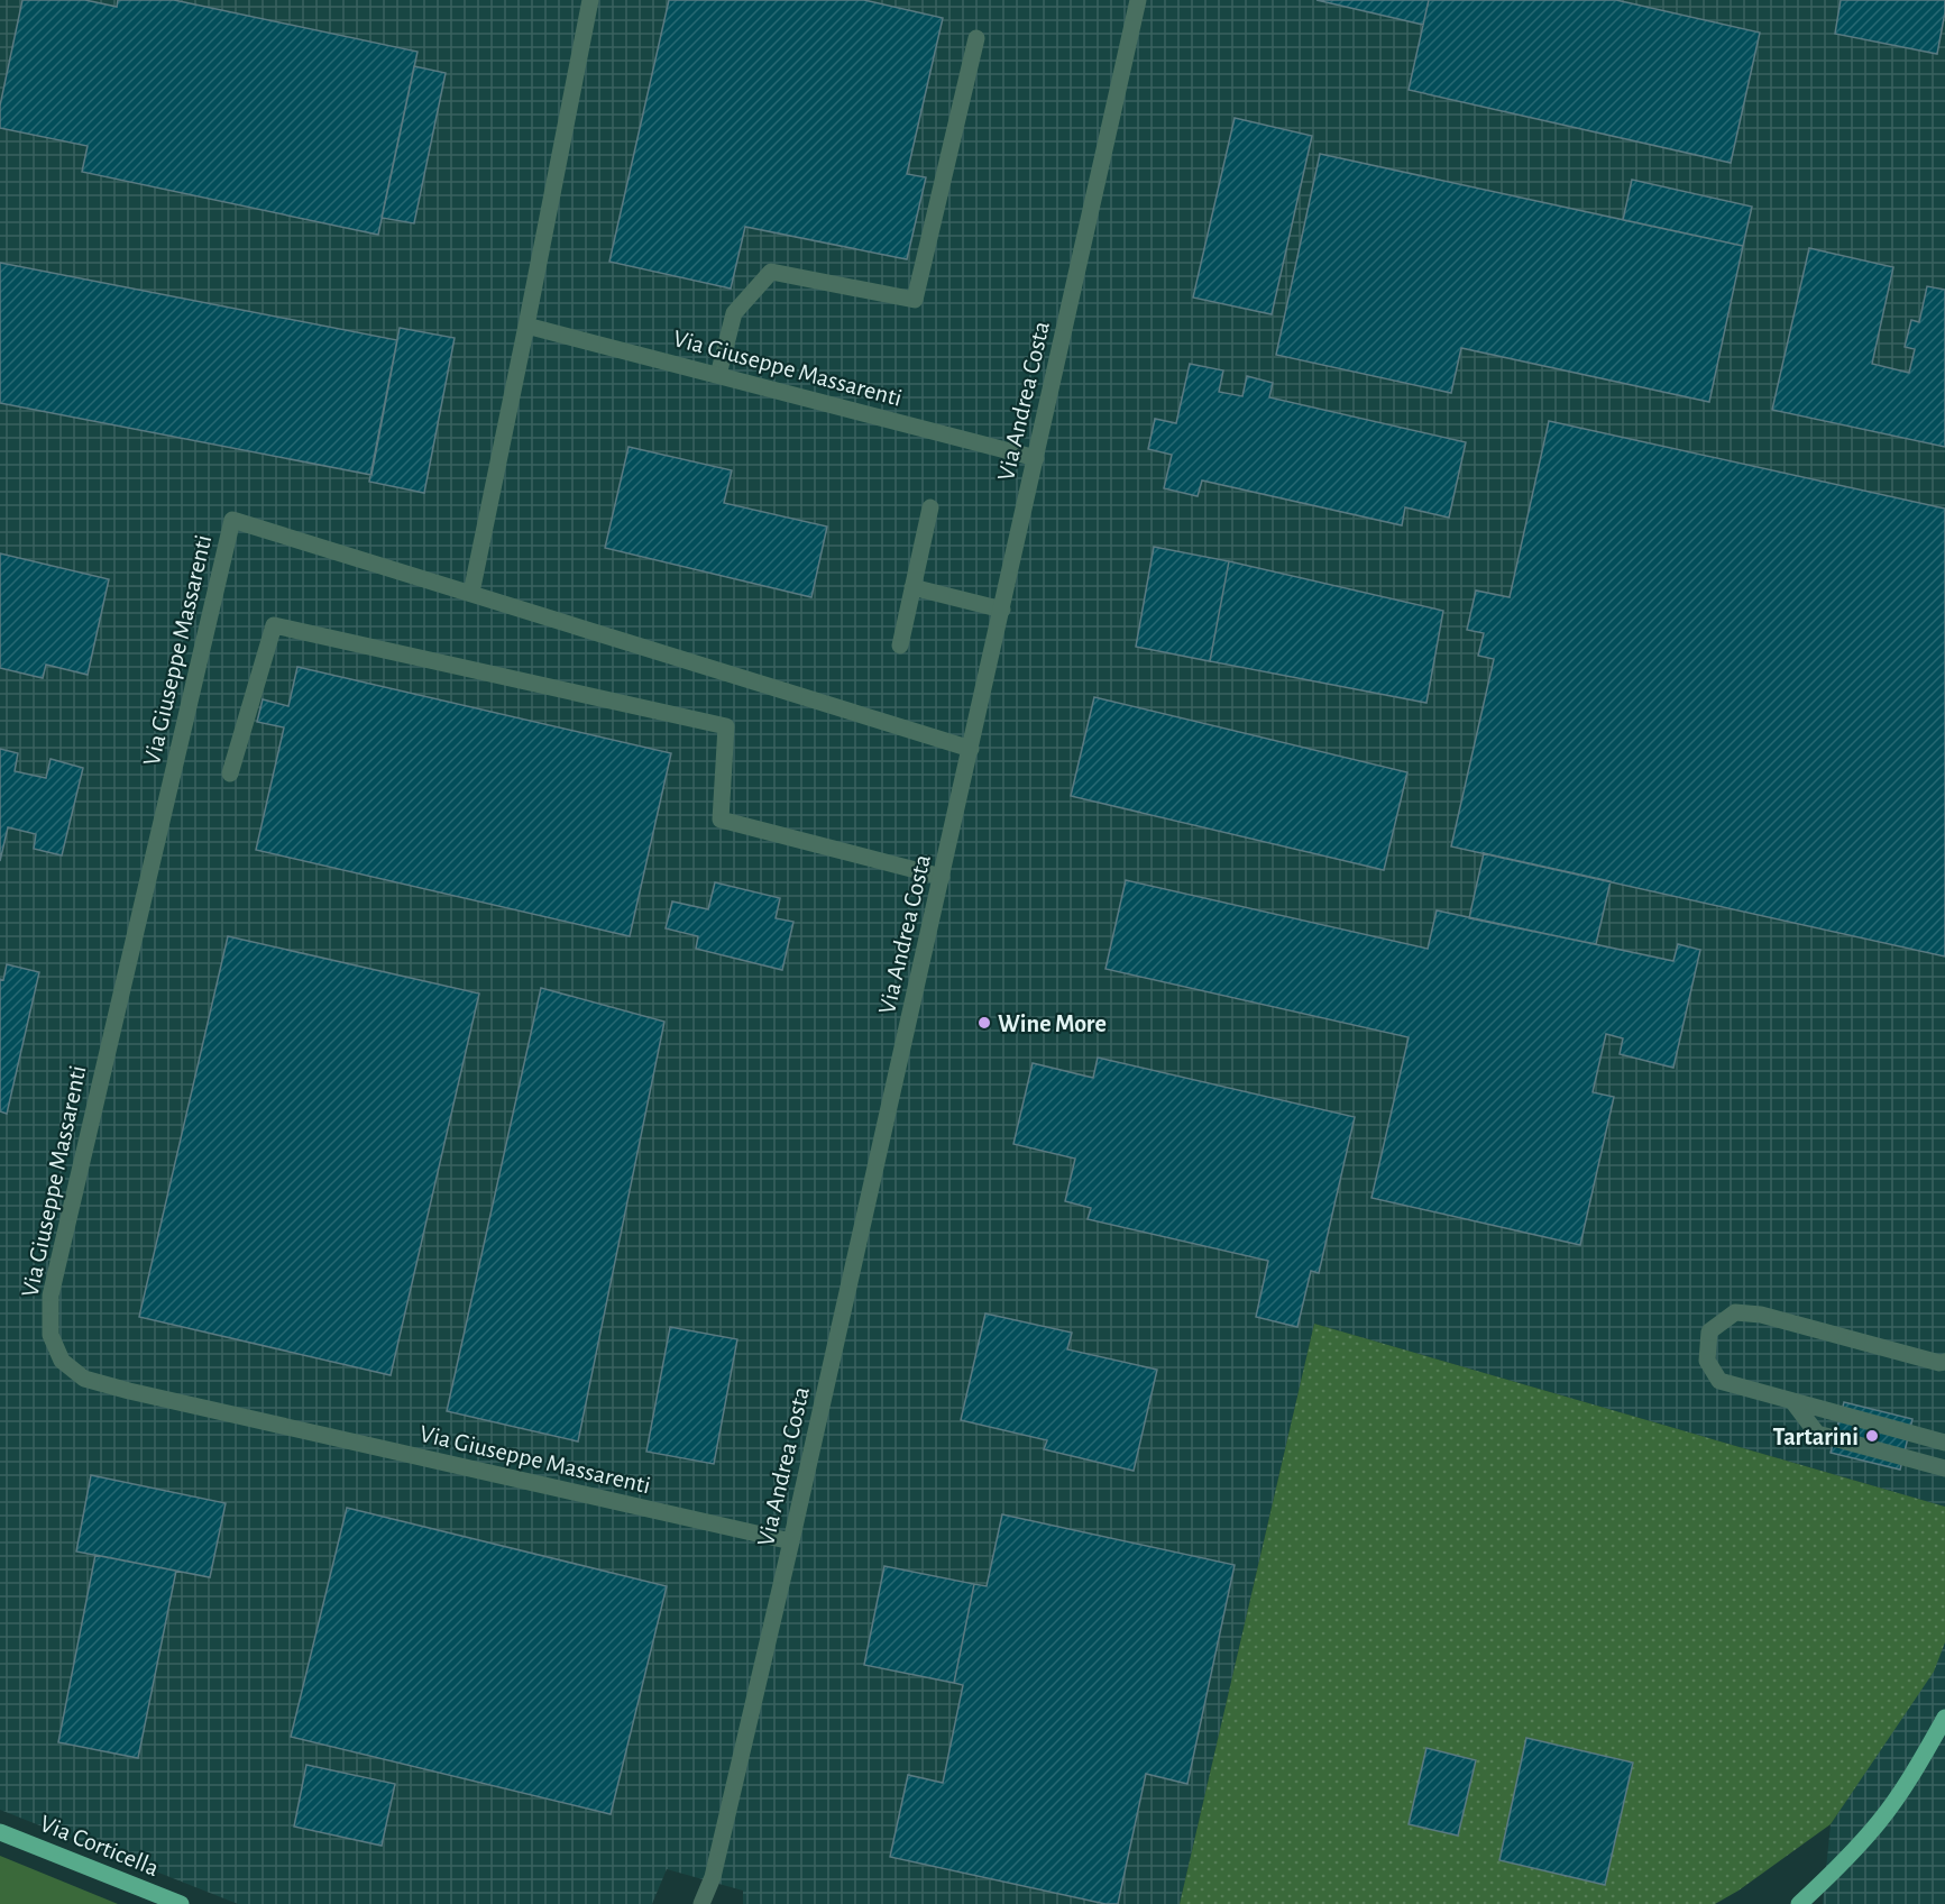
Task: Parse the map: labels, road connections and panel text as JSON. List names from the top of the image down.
{
  "streets": {
    "main road": ["Via Corticella"],
    "street": ["Via Giuseppe Massarenti", "Via Andrea Costa"]
  },
  "crossings": [
    ["Via Giuseppe Massarenti", "Via Andrea Costa"]
  ],
  "places": ["Wine More", "Tartarini"]
}
